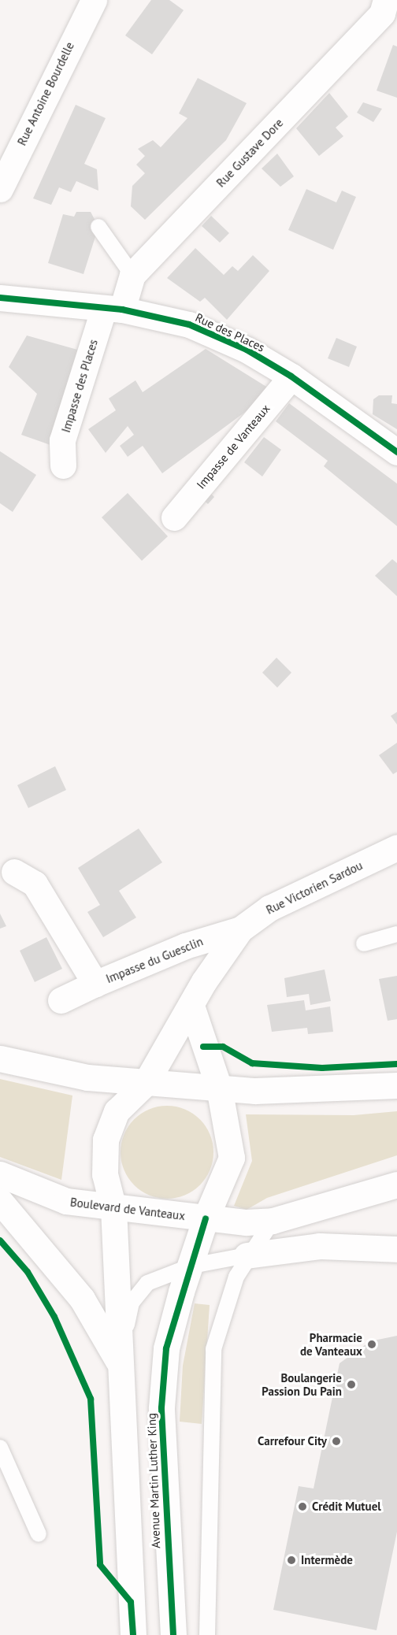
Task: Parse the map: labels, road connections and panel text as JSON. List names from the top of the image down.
{
  "streets": {
    "street": [
      "Rue Antoine Bourdelle",
      "Rue Gustave Dore",
      "Rue des Places",
      "Impasse des Places",
      "Impasse de Vanteaux",
      "Rue Victorien Sardou",
      "Impasse du Guesclin",
      "Boulevard de Vanteaux",
      "Avenue Martin Luther King"
    ]
  },
  "crossings": [
    ["Rue Gustave Dore", "Rue des Places"],
    ["Rue Gustave Dore", "Impasse des Places"],
    ["Rue des Places", "Impasse des Places"],
    ["Rue des Places", "Impasse de Vanteaux"],
    ["Rue Victorien Sardou", "Impasse du Guesclin"],
    ["Rue Victorien Sardou", "Boulevard de Vanteaux"],
    ["Rue Victorien Sardou", "Avenue Martin Luther King"],
    ["Boulevard de Vanteaux", "Avenue Martin Luther King"]
  ],
  "places": [
    "Pharmacie de Vanteaux",
    "Boulangerie Passion Du Pain",
    "Carrefour City",
    "Crédit Mutuel",
    "Intermède"
  ]
}
